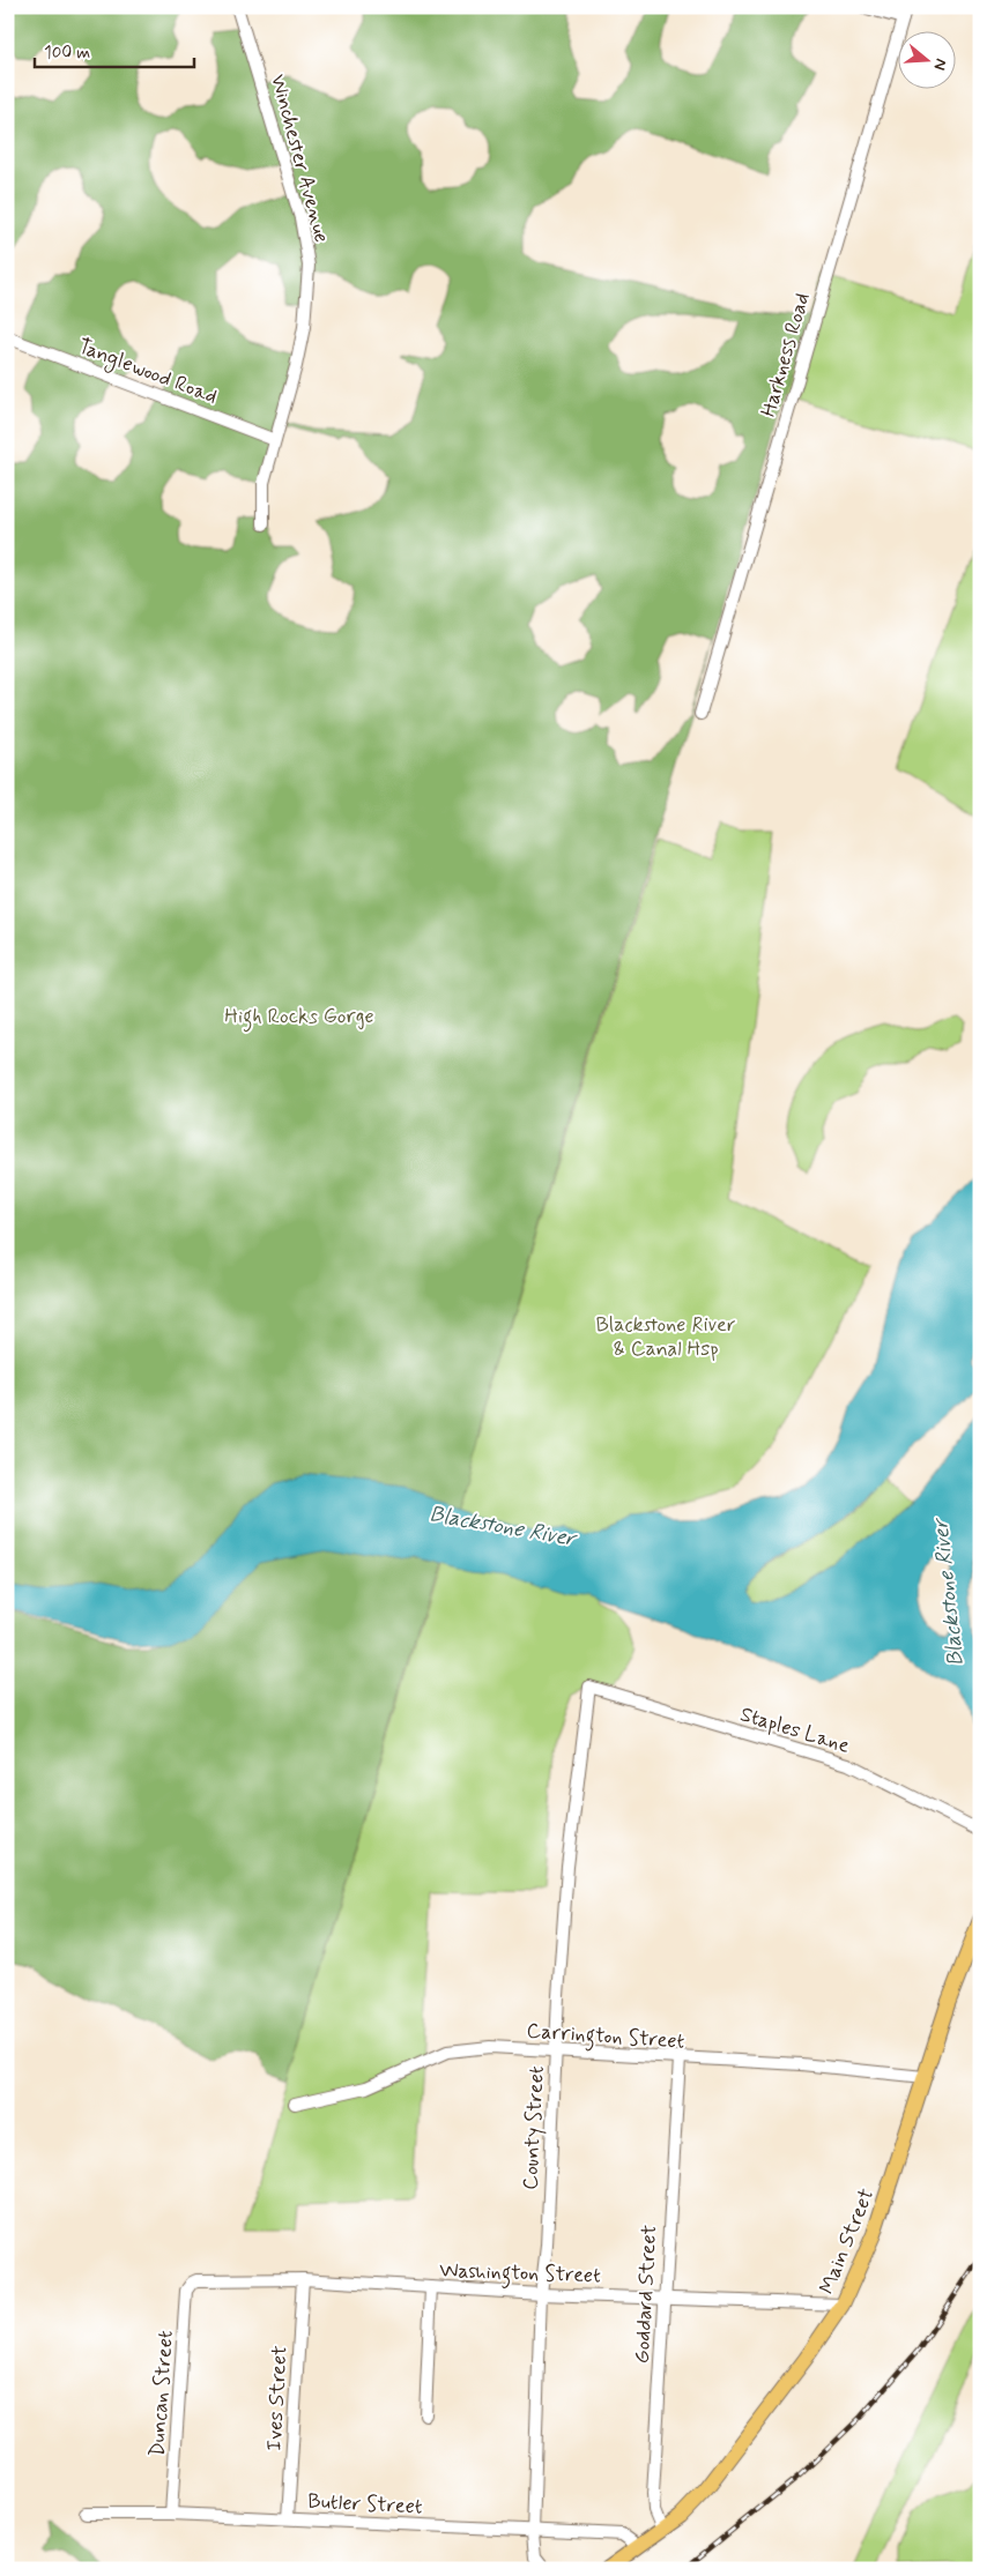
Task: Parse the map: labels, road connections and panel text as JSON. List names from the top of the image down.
{
  "streets": {
    "main road": ["Main Street"],
    "street": [
      "Winchester Avenue",
      "Harkness Road",
      "Tanglewood Road",
      "Staples Lane",
      "Carrington Street",
      "County Street",
      "Washington Street",
      "Goddard Street",
      "Duncan Street",
      "Ives Street",
      "Butler Street"
    ]
  },
  "crossings": [
    ["Winchester Avenue", "Tanglewood Road"],
    ["Staples Lane", "County Street"],
    ["Carrington Street", "County Street"],
    ["Carrington Street", "Main Street"],
    ["Carrington Street", "Goddard Street"],
    ["County Street", "Washington Street"],
    ["County Street", "Butler Street"],
    ["Main Street", "Washington Street"],
    ["Main Street", "Goddard Street"],
    ["Main Street", "Butler Street"],
    ["Washington Street", "Goddard Street"],
    ["Washington Street", "Duncan Street"],
    ["Washington Street", "Ives Street"],
    ["Duncan Street", "Butler Street"],
    ["Ives Street", "Butler Street"]
  ],
  "water": ["Blackstone River"],
  "parks": ["High Rocks Gorge", "Blackstone River & Canal Hsp"],
  "scale_bar": "100 m",
  "north": "right"
}
